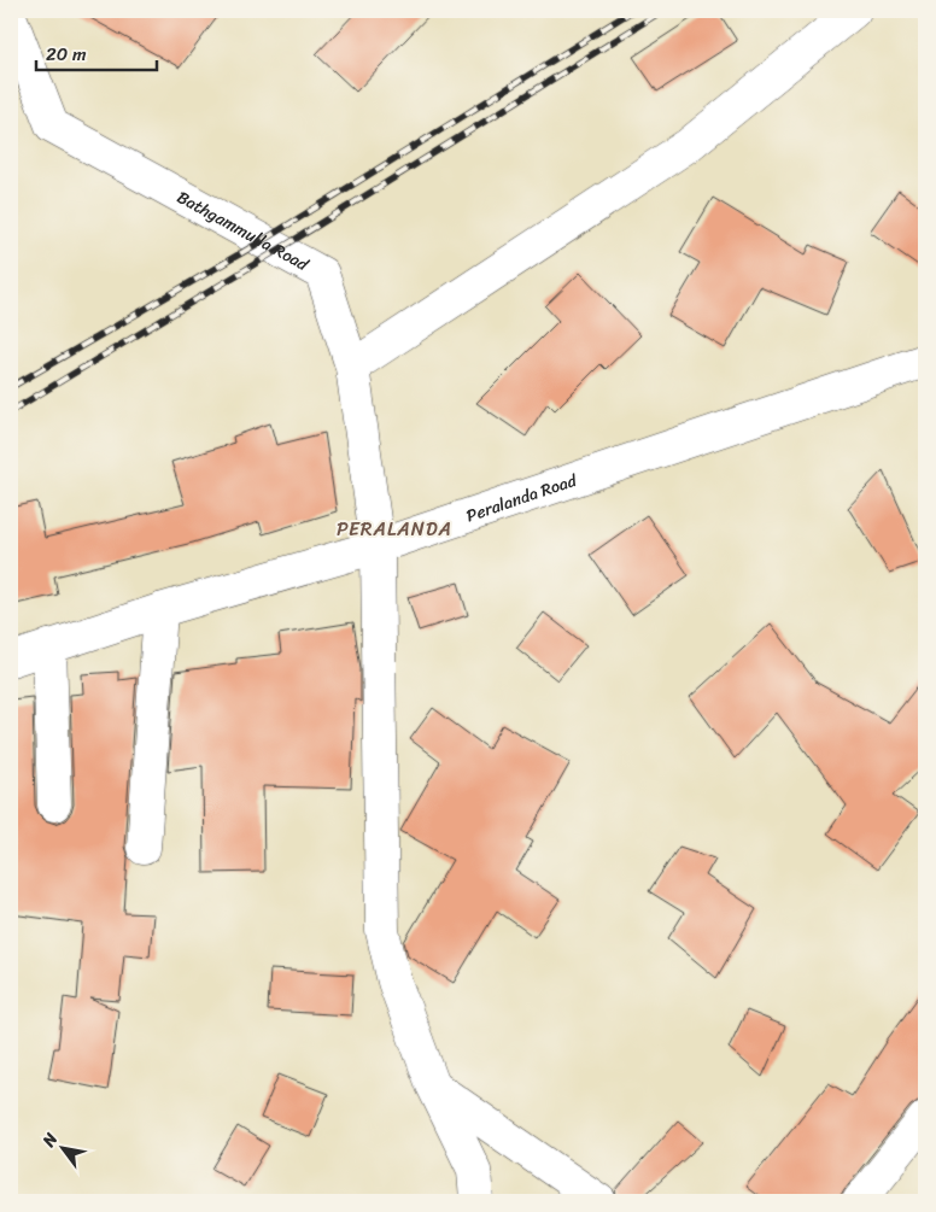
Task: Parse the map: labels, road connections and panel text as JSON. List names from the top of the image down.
{
  "streets": {
    "street": ["Bathgammulla Road", "Peralanda Road"]
  },
  "crossings": [
    ["Bathgammulla Road", "Peralanda Road"]
  ],
  "districts": ["PERALANDA"],
  "scale_bar": "20 m",
  "north": "top left"
}
